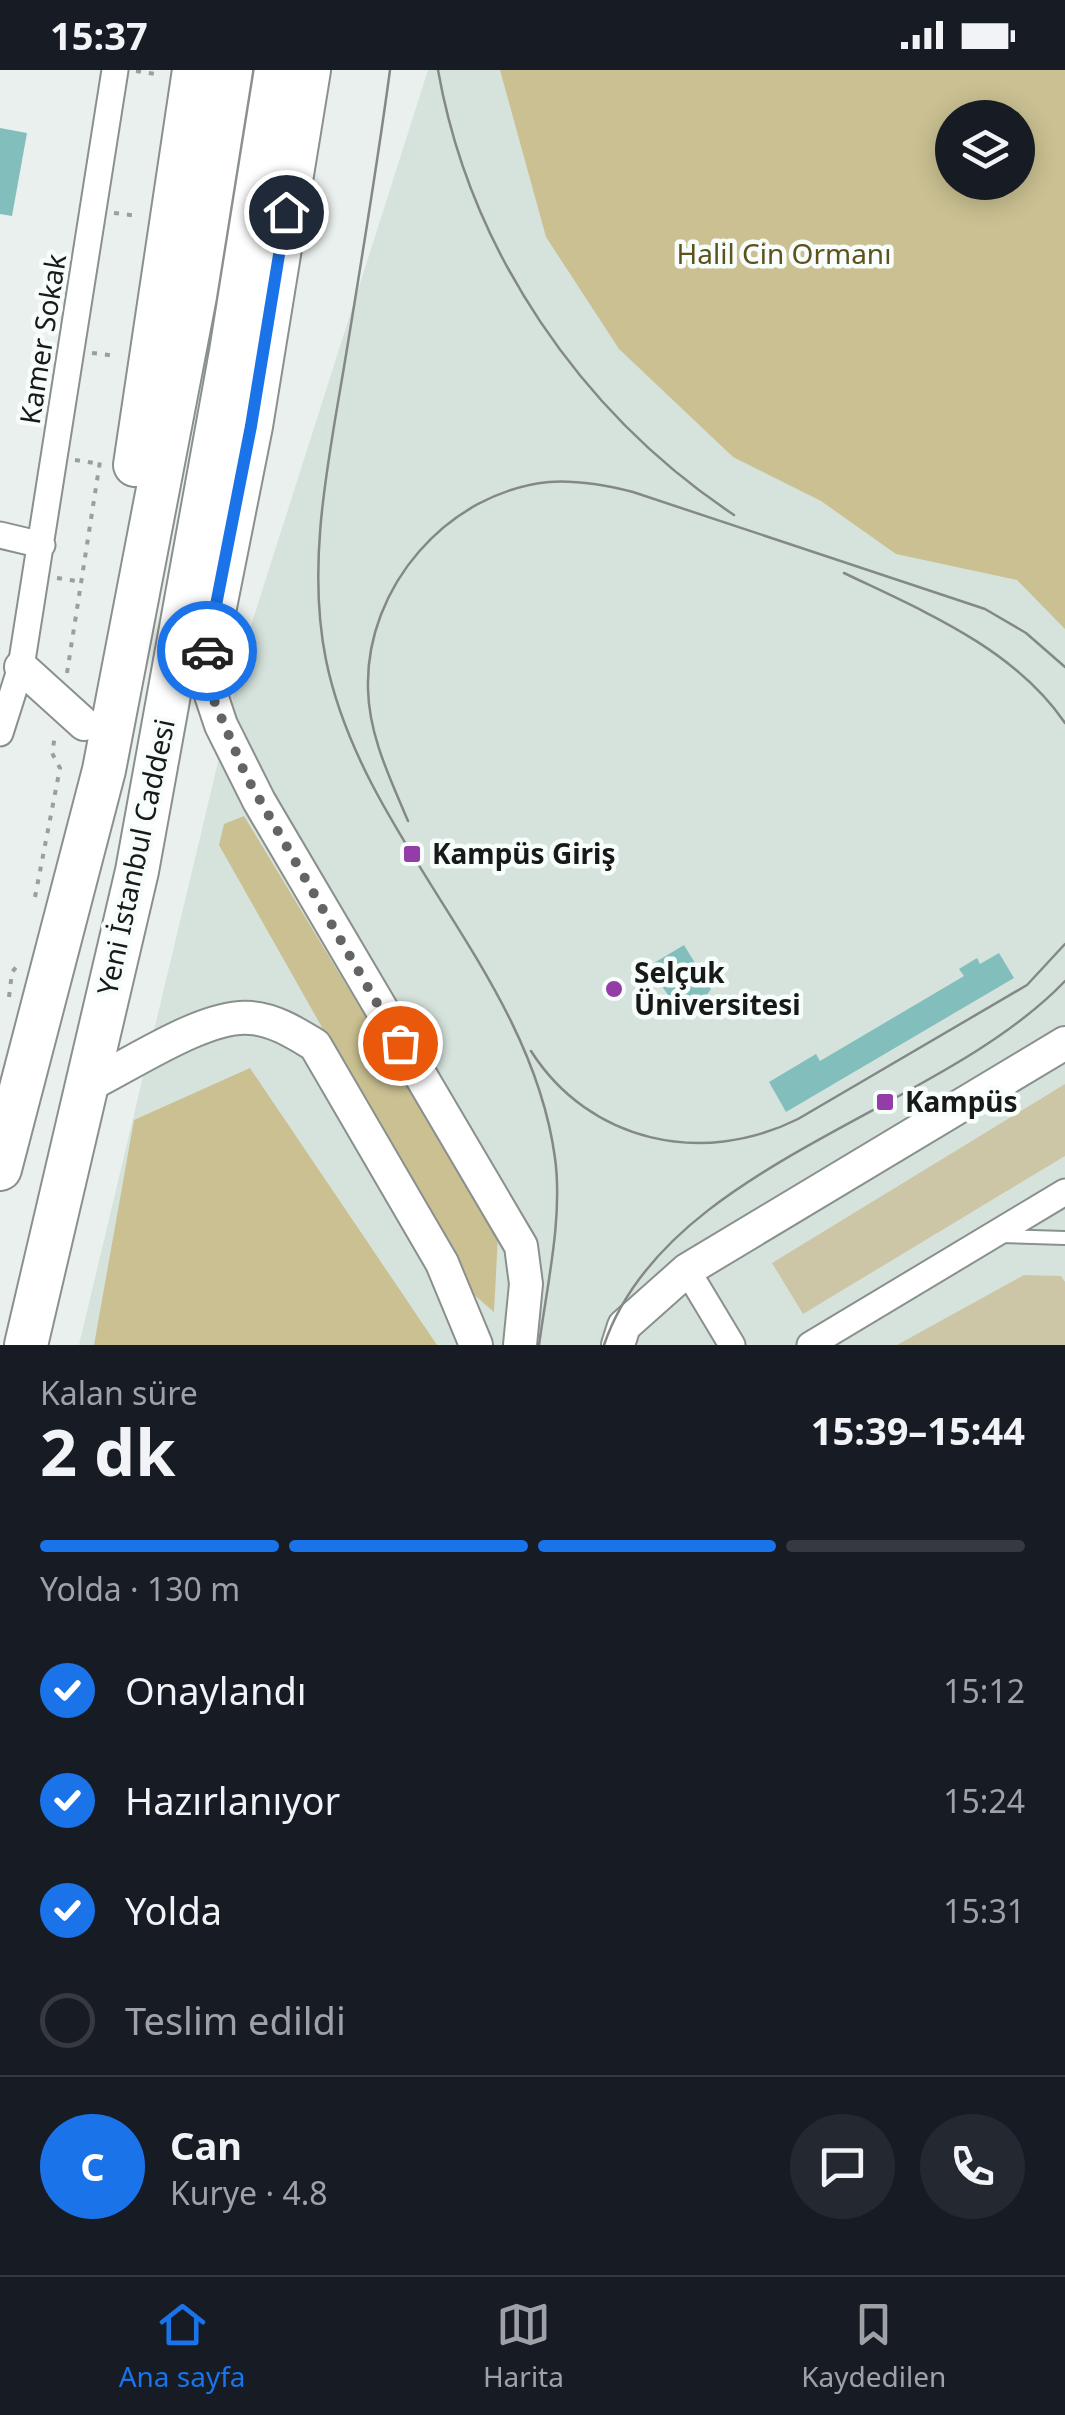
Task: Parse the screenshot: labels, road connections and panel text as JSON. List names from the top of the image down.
{
  "streets": {
    "highway": ["Yeni İstanbul Caddesi"],
    "street": ["Kamer Sokak"]
  },
  "parks": ["Halil Cin Ormanı"],
  "places": {
    "transit": ["Kampüs Giriş", "Kampüs"],
    "other": ["Selçuk Üniversitesi"]
  },
  "page": {
    "status": "15:37",
    "heading": ["2 dk", "Kalan süre", "15:39–15:44"],
    "panel": ["Can", "Kurye · 4.8"],
    "bar": "Yolda · 130 m",
    "list": [
      ["Onaylandı", "15:12"],
      ["Hazırlanıyor", "15:24"],
      ["Yolda", "15:31"],
      "Teslim edildi"
    ],
    "round": "C",
    "tabs": ["Ana sayfa", "Harita", "Kaydedilen"]
  }
}
